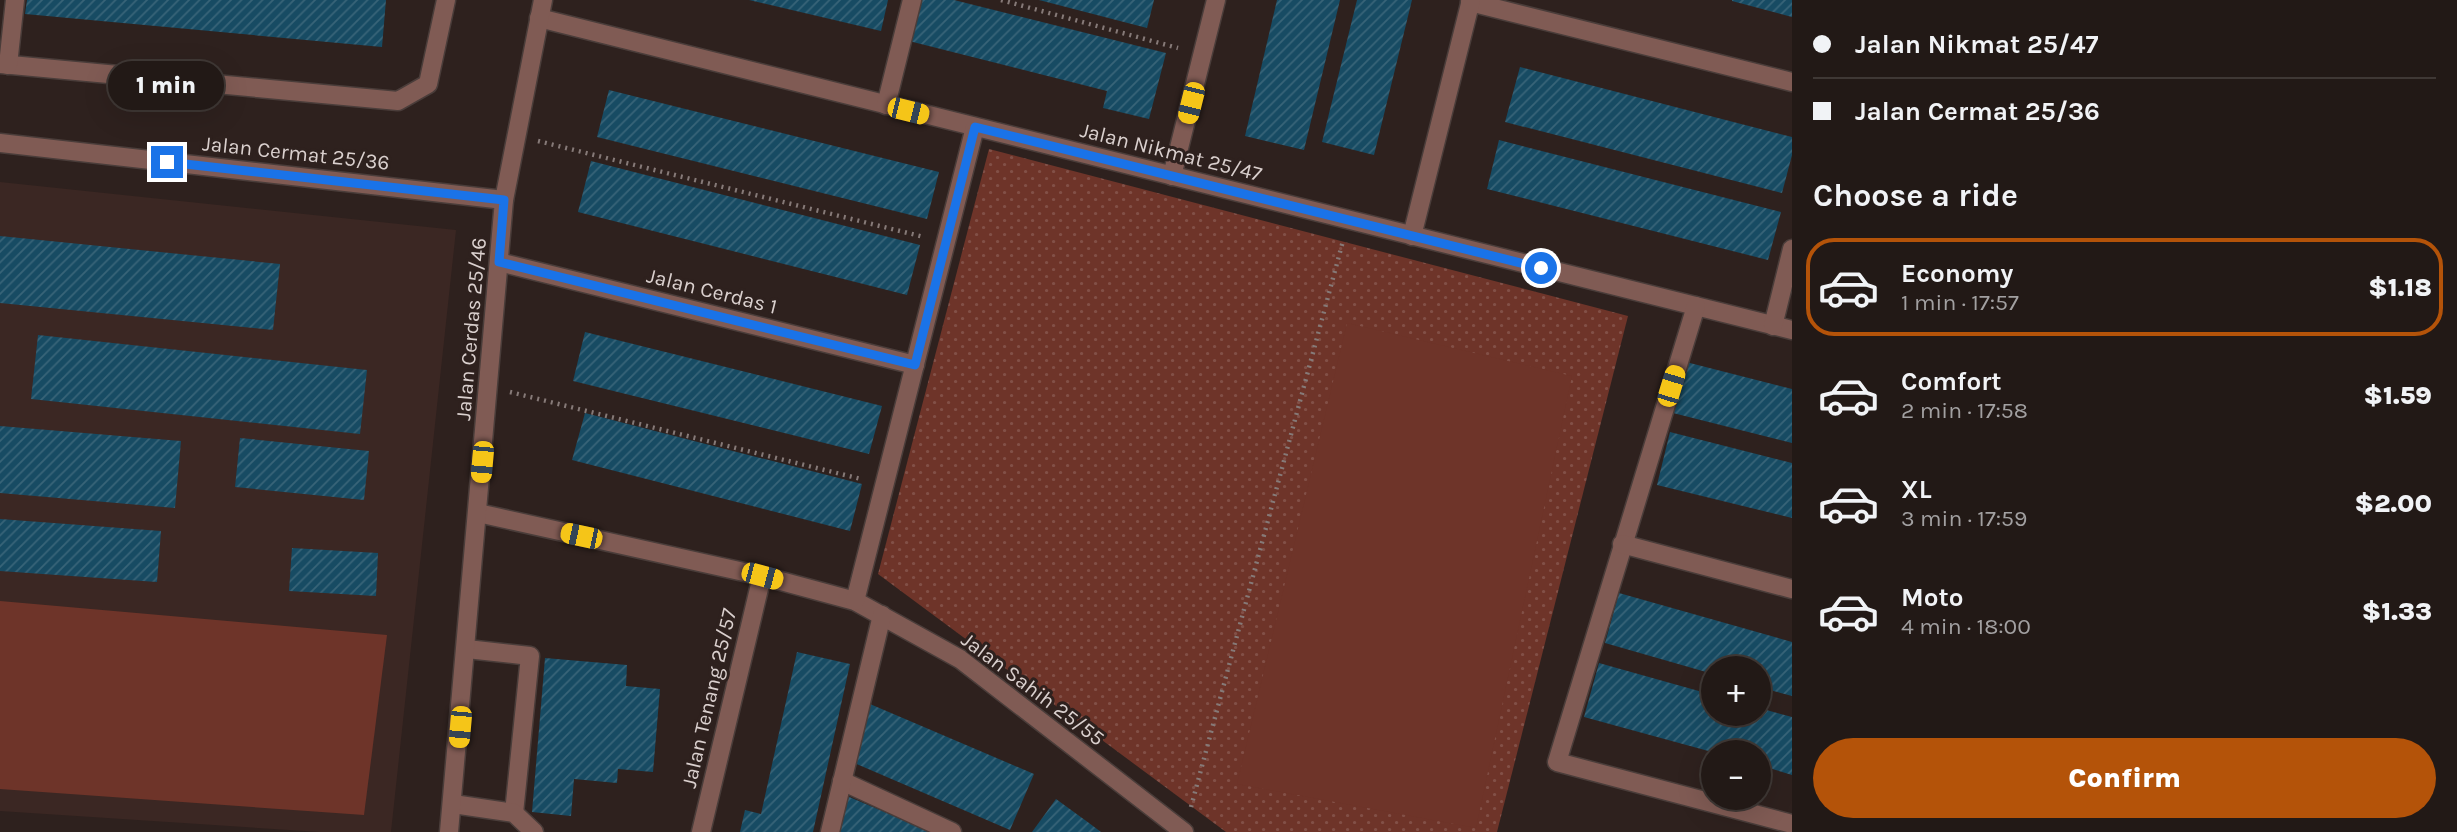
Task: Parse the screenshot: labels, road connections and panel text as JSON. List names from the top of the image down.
{
  "streets": {
    "street": [
      "Jalan Nikmat 25/47",
      "Jalan Cermat 25/36",
      "Jalan Cerdas 1",
      "Jalan Cerdas 25/46",
      "Jalan Sahih 25/55",
      "Jalan Tenang 25/57"
    ]
  },
  "crossings": [
    ["Jalan Nikmat 25/47", "Jalan Cerdas 25/46"],
    ["Jalan Cermat 25/36", "Jalan Cerdas 25/46"],
    ["Jalan Cerdas 1", "Jalan Cerdas 25/46"],
    ["Jalan Cerdas 25/46", "Jalan Sahih 25/55"],
    ["Jalan Sahih 25/55", "Jalan Tenang 25/57"]
  ],
  "page": {
    "banner": ["Jalan Nikmat 25/47", "Jalan Cermat 25/36"],
    "bubble": "1 min",
    "heading": "Choose a ride",
    "list": [
      {
        "name": "Economy",
        "note": "1 min · 17:57",
        "value": "$1.18"
      },
      {
        "name": "Comfort",
        "note": "2 min · 17:58",
        "value": "$1.59"
      },
      {
        "name": "XL",
        "note": "3 min · 17:59",
        "value": "$2.00"
      },
      {
        "name": "Moto",
        "note": "4 min · 18:00",
        "value": "$1.33"
      }
    ],
    "map_buttons": ["+", "−"],
    "buttons": "Confirm"
  }
}
